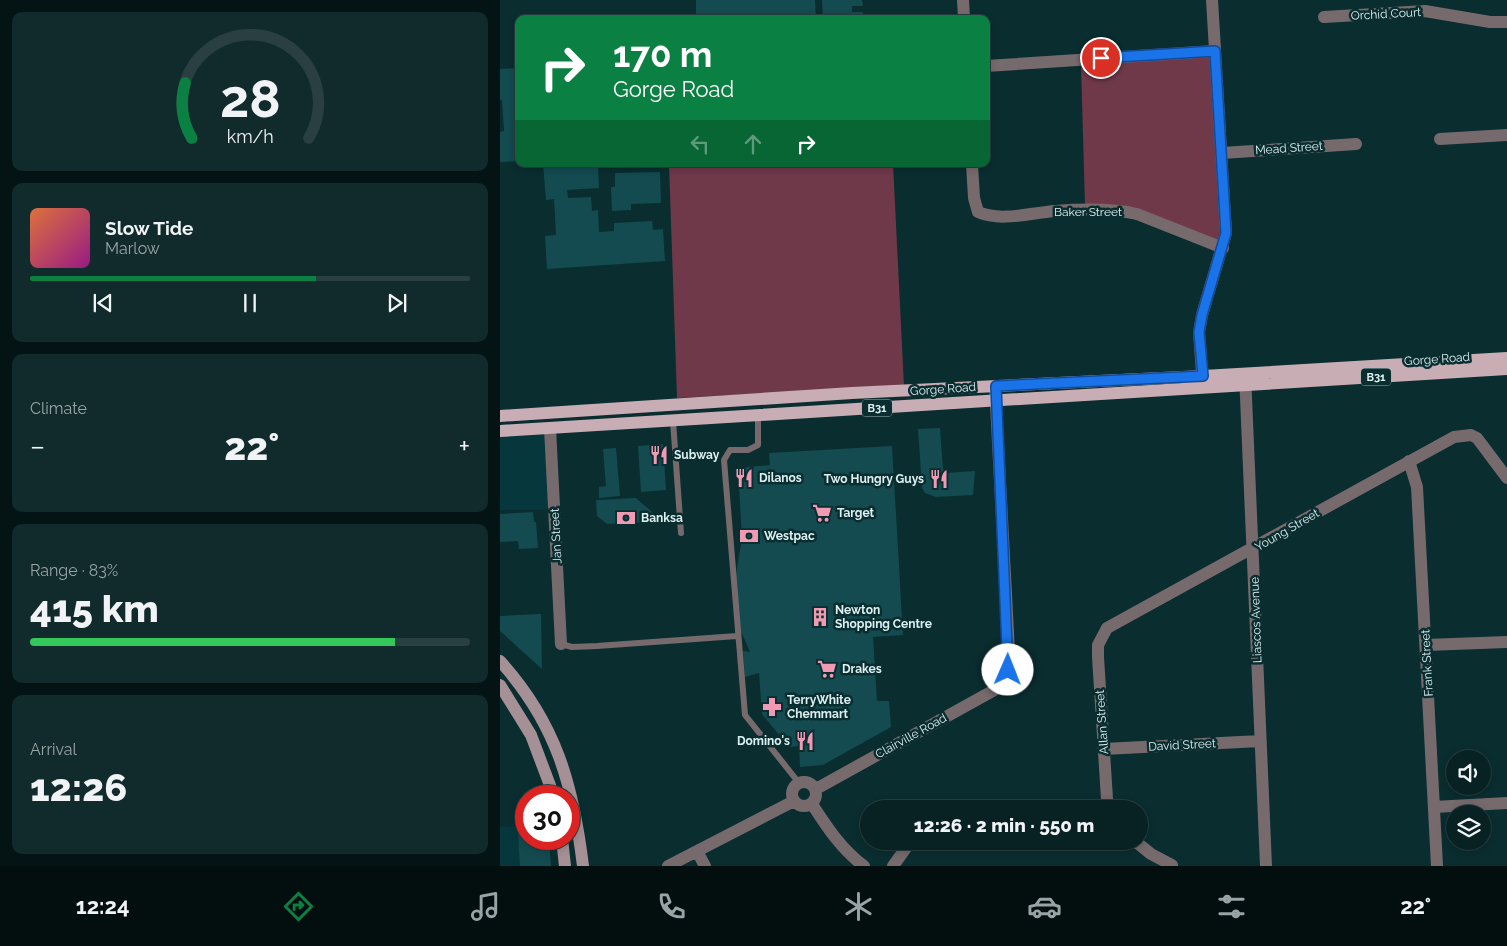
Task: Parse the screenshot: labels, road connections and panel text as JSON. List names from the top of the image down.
{
  "streets": {
    "main road": ["Gorge Road", "B31"],
    "street": [
      "Orchid Court",
      "Mead Street",
      "Baker Street",
      "Young Street",
      "Jan Street",
      "Liascos Avenue",
      "Frank Street",
      "Allan Street",
      "Clairville Road",
      "David Street"
    ]
  },
  "crossings": [
    ["Gorge Road", "Jan Street"],
    ["Gorge Road", "Liascos Avenue"],
    ["Gorge Road", "Clairville Road"],
    ["Young Street", "Liascos Avenue"],
    ["Young Street", "Frank Street"],
    ["Young Street", "Allan Street"],
    ["Liascos Avenue", "David Street"],
    ["Allan Street", "David Street"]
  ],
  "places": {
    "restaurant": [
      "Subway",
      "Dilanos",
      "Two Hungry Guys",
      "Domino's"
    ],
    "supermarket": ["Target", "Drakes"],
    "bank": ["Banksa", "Westpac"],
    "building": ["Newton Shopping Centre"],
    "pharmacy": ["TerryWhite Chemmart"]
  },
  "page": {
    "turn": ["170 m", "Gorge Road"],
    "song": ["Slow Tide", "Marlow"],
    "tile": [
      "Climate",
      ["Range · 83%", "415 km"],
      ["Arrival", "12:26"]
    ],
    "heat": ["−", "22°", "+"],
    "limit": "30",
    "trip": "12:26 · 2 min · 550 m",
    "tabs": ["12:24", "22°"],
    "gauge": ["28", "km/h"]
  }
}
